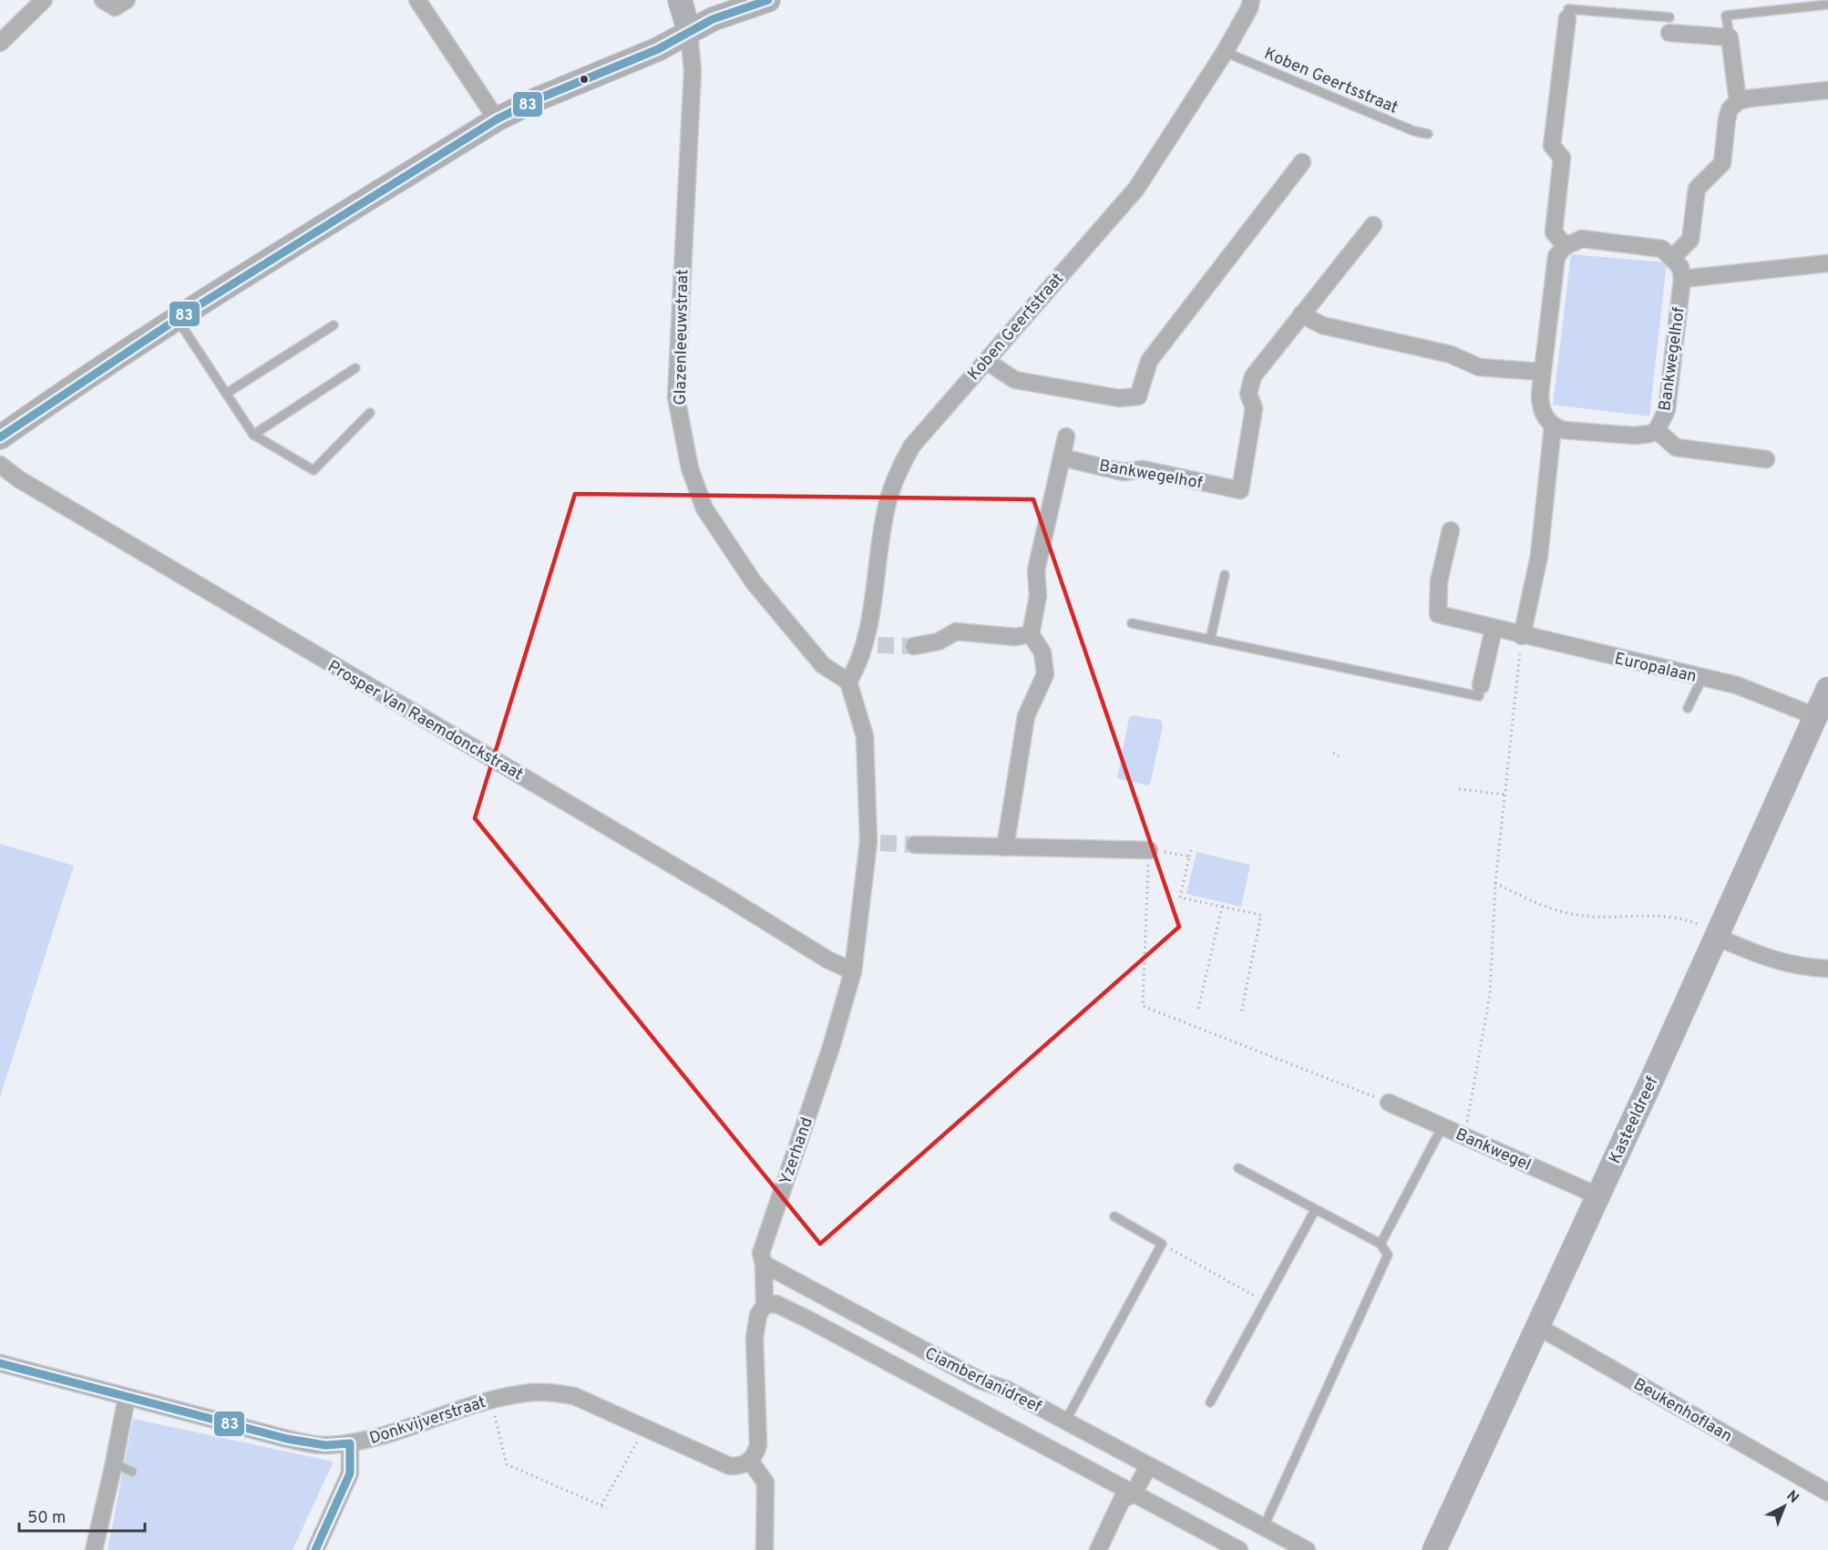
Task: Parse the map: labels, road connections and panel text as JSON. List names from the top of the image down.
{
  "streets": {
    "street": [
      "Koben Geertstraat",
      "Glazenleeuwstraat",
      "Bankwegelhof",
      "Europalaan",
      "Prosper Van Raemdonckstraat",
      "Kasteeldreef",
      "Bankwegel",
      "Yzerhand",
      "Ciamberlanidreef",
      "Beukenhoflaan",
      "Donkvijverstraat"
    ],
    "lane": ["Koben Geertsstraat"]
  },
  "crossings": [
    ["Koben Geertsstraat", "Koben Geertstraat"],
    ["Koben Geertstraat", "Glazenleeuwstraat"],
    ["Koben Geertstraat", "Yzerhand"],
    ["Glazenleeuwstraat", "Yzerhand"],
    ["Europalaan", "Kasteeldreef"],
    ["Prosper Van Raemdonckstraat", "Yzerhand"],
    ["Kasteeldreef", "Bankwegel"],
    ["Kasteeldreef", "Beukenhoflaan"],
    ["Yzerhand", "Ciamberlanidreef"],
    ["Yzerhand", "Donkvijverstraat"]
  ],
  "lines": ["transit line 83"],
  "scale_bar": "50 m",
  "north": "top right"
}
